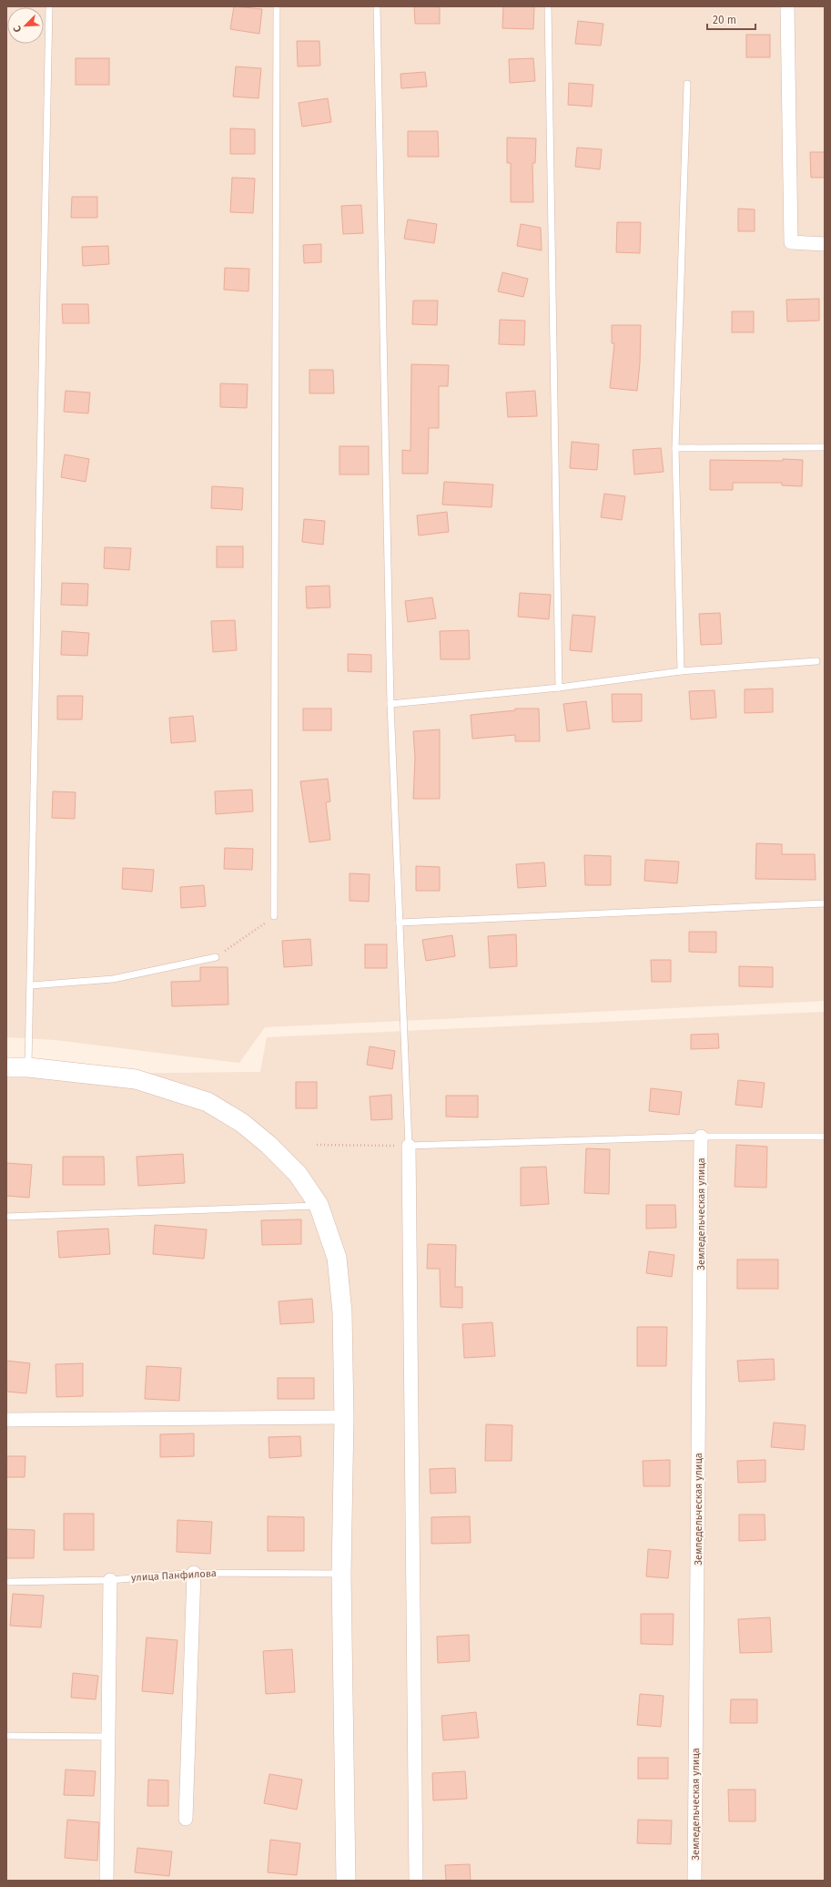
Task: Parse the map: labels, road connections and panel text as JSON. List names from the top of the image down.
{
  "streets": {
    "street": ["Земледельческая улица"],
    "lane": ["улица Панфилова"]
  },
  "scale_bar": "20 m",
  "north": "bottom left"
}
